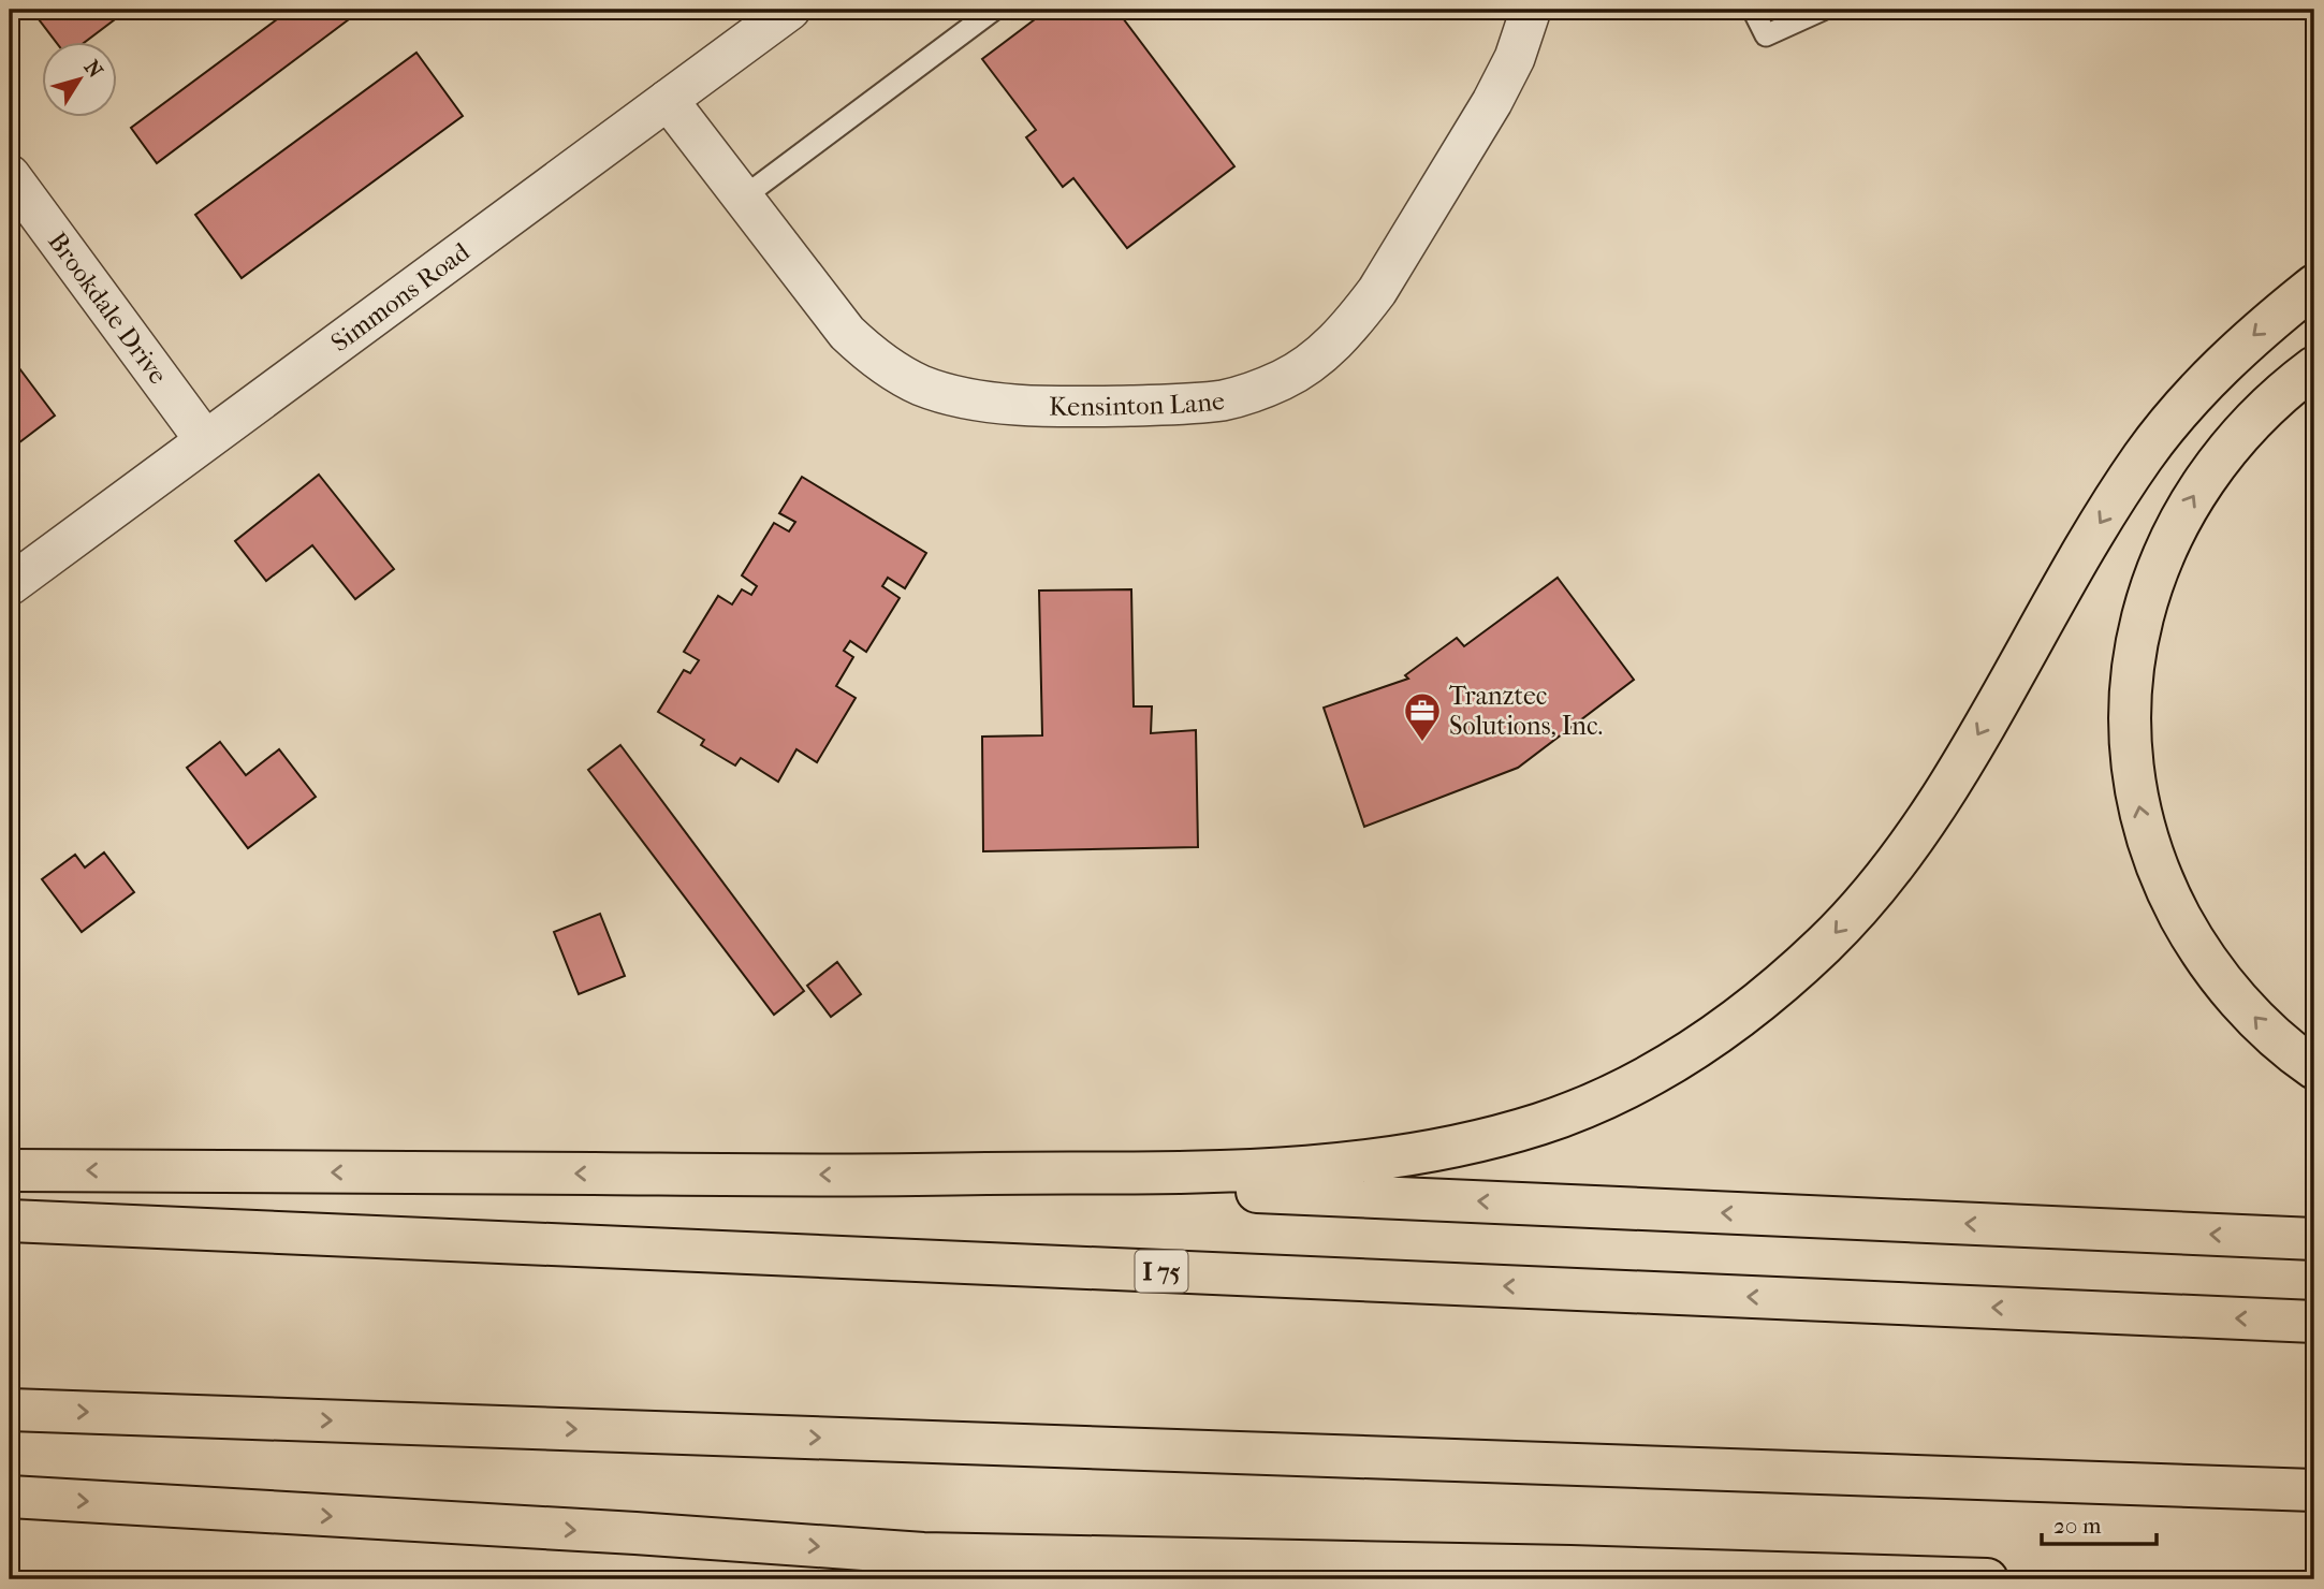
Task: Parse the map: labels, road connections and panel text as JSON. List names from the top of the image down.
{
  "streets": {
    "highway": ["I 75"],
    "street": ["Simmons Road", "Brookdale Drive", "Kensinton Lane"]
  },
  "crossings": [
    ["Simmons Road", "Brookdale Drive"],
    ["Simmons Road", "Kensinton Lane"]
  ],
  "places": {
    "office": ["Tranztec Solutions, Inc."]
  },
  "scale_bar": "20 m",
  "north": "top right"
}
